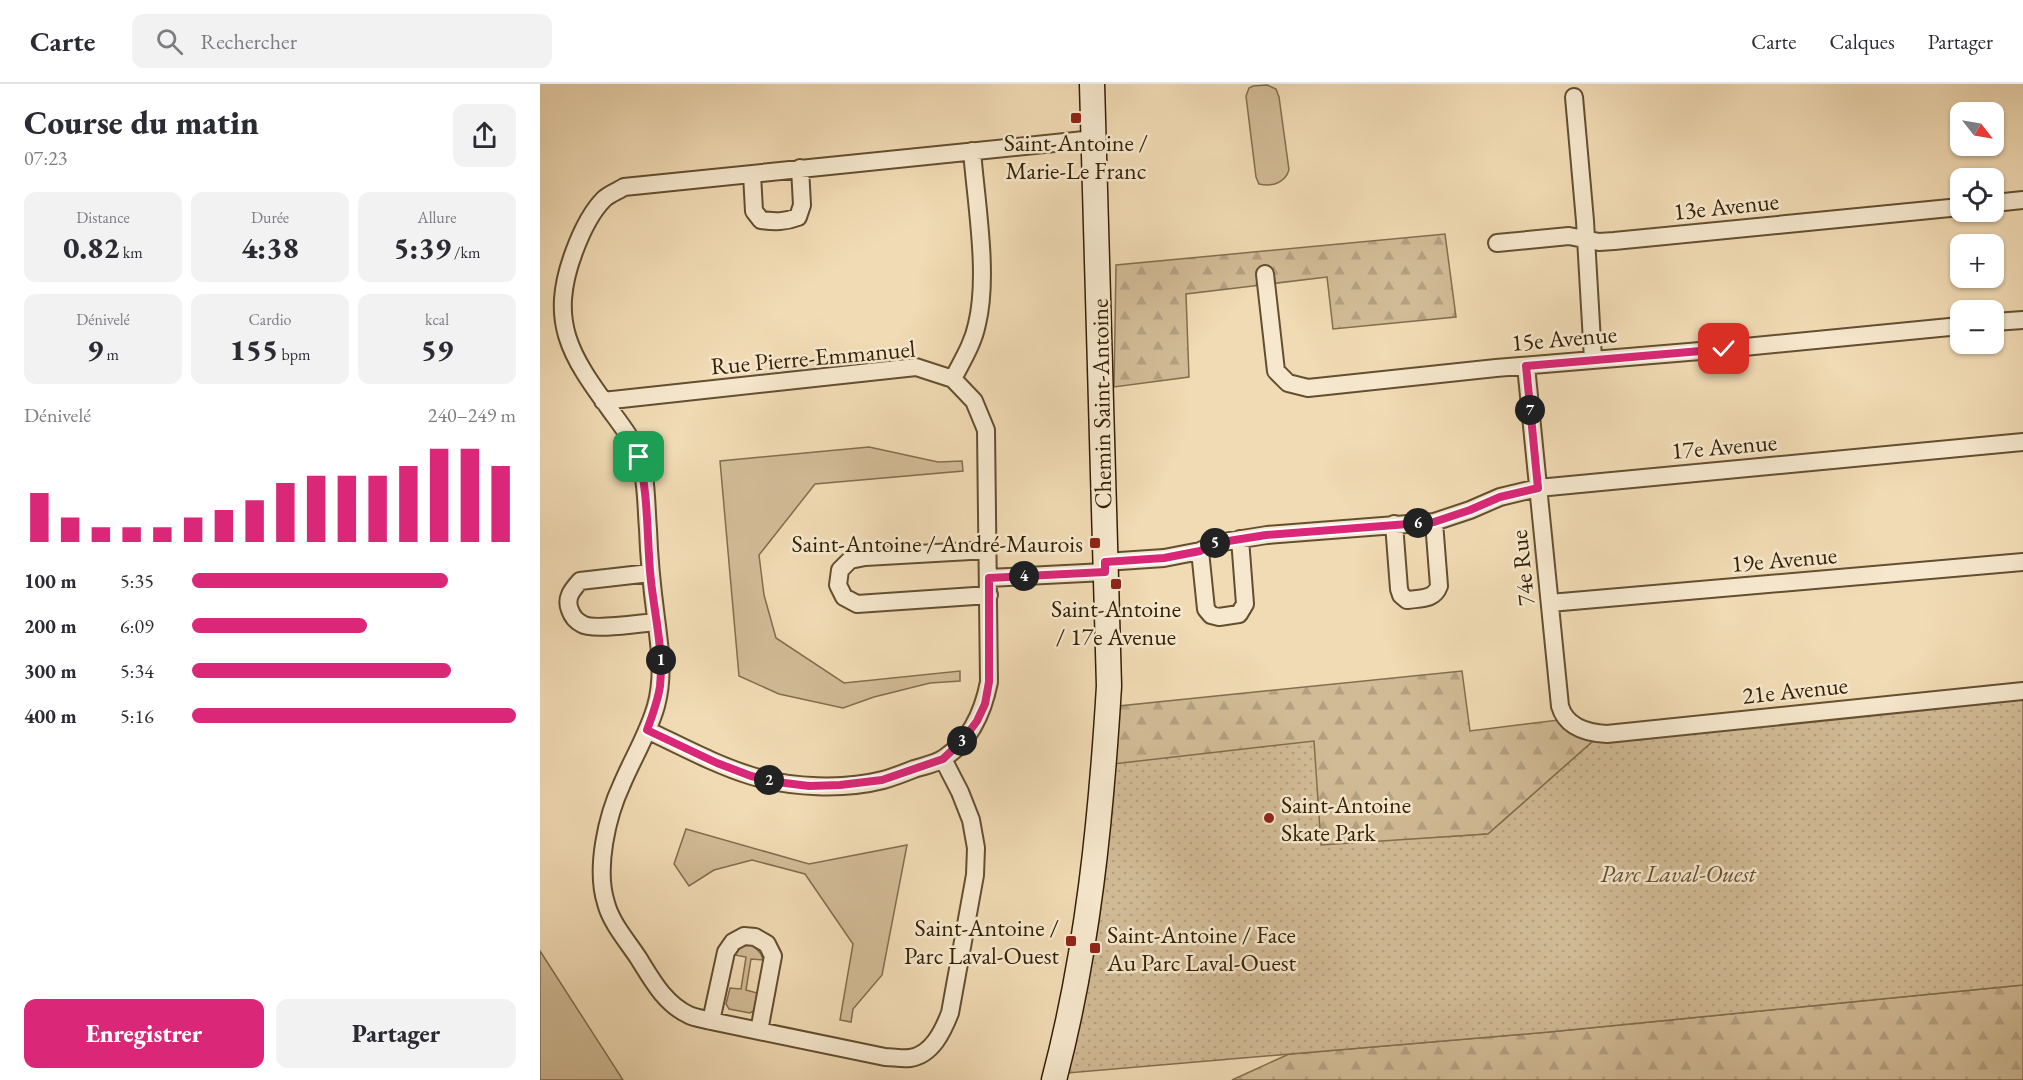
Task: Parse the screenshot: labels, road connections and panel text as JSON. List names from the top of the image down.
{
  "streets": {
    "street": [
      "13e Avenue",
      "15e Avenue",
      "Rue Pierre-Emmanuel",
      "Chemin Saint-Antoine",
      "17e Avenue",
      "19e Avenue",
      "74e Rue",
      "21e Avenue"
    ]
  },
  "crossings": [
    ["15e Avenue", "74e Rue"],
    ["Rue Pierre-Emmanuel", "17e Avenue"],
    ["Chemin Saint-Antoine", "17e Avenue"],
    ["17e Avenue", "74e Rue"],
    ["19e Avenue", "74e Rue"],
    ["74e Rue", "21e Avenue"]
  ],
  "parks": ["Parc Laval-Ouest"],
  "places": {
    "transit": [
      "Saint-Antoine / Marie-Le Franc",
      "Saint-Antoine / André-Maurois",
      "Saint-Antoine / 17e Avenue",
      "Saint-Antoine / Parc Laval-Ouest",
      "Saint-Antoine / Face Au Parc Laval-Ouest"
    ],
    "other": ["Saint-Antoine Skate Park"]
  },
  "north": "bottom right",
  "page": {
    "header": "Carte",
    "search": "Rechercher",
    "nav": ["Carte", "Calques", "Partager"],
    "heading": ["Course du matin", "07:23"],
    "map_buttons": ["+", "−"],
    "stats": [
      ["Distance", "0.82 km"],
      ["Durée", "4:38"],
      ["Allure", "5:39 /km"],
      ["Dénivelé", "9 m"],
      ["Cardio", "155 bpm"],
      ["kcal", "59"]
    ],
    "chart": ["Dénivelé", "240–249 m"],
    "pins": [
      "7",
      "6",
      "5",
      "4",
      "1",
      "3",
      "2"
    ],
    "list": [
      {
        "name": "100 m",
        "note": "5:35"
      },
      {
        "name": "200 m",
        "note": "6:09"
      },
      {
        "name": "300 m",
        "note": "5:34"
      },
      {
        "name": "400 m",
        "note": "5:16"
      }
    ],
    "buttons": ["Enregistrer", "Partager"]
  }
}
